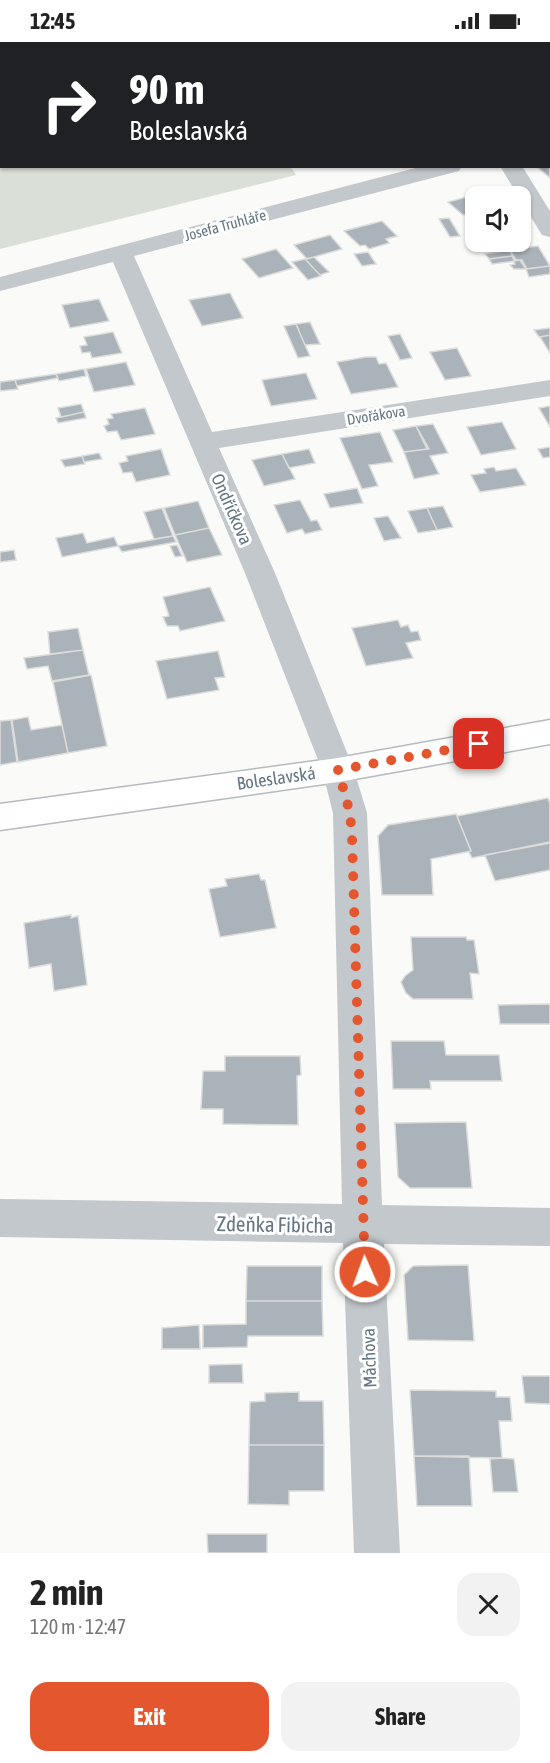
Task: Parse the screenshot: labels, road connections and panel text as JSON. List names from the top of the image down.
{
  "streets": {
    "main road": ["Boleslavská"],
    "street": [
      "Josefa Truhláře",
      "Dvořákova",
      "Ondříčkova",
      "Zdeňka Fibicha",
      "Máchova"
    ]
  },
  "crossings": [
    ["Josefa Truhláře", "Ondříčkova"],
    ["Dvořákova", "Ondříčkova"],
    ["Ondříčkova", "Boleslavská"],
    ["Ondříčkova", "Máchova"],
    ["Boleslavská", "Máchova"],
    ["Zdeňka Fibicha", "Máchova"]
  ],
  "page": {
    "status": "12:45",
    "turn": ["90 m", "Boleslavská"],
    "heading": ["2 min", "120 m · 12:47"],
    "buttons": ["Exit", "Share"]
  }
}
